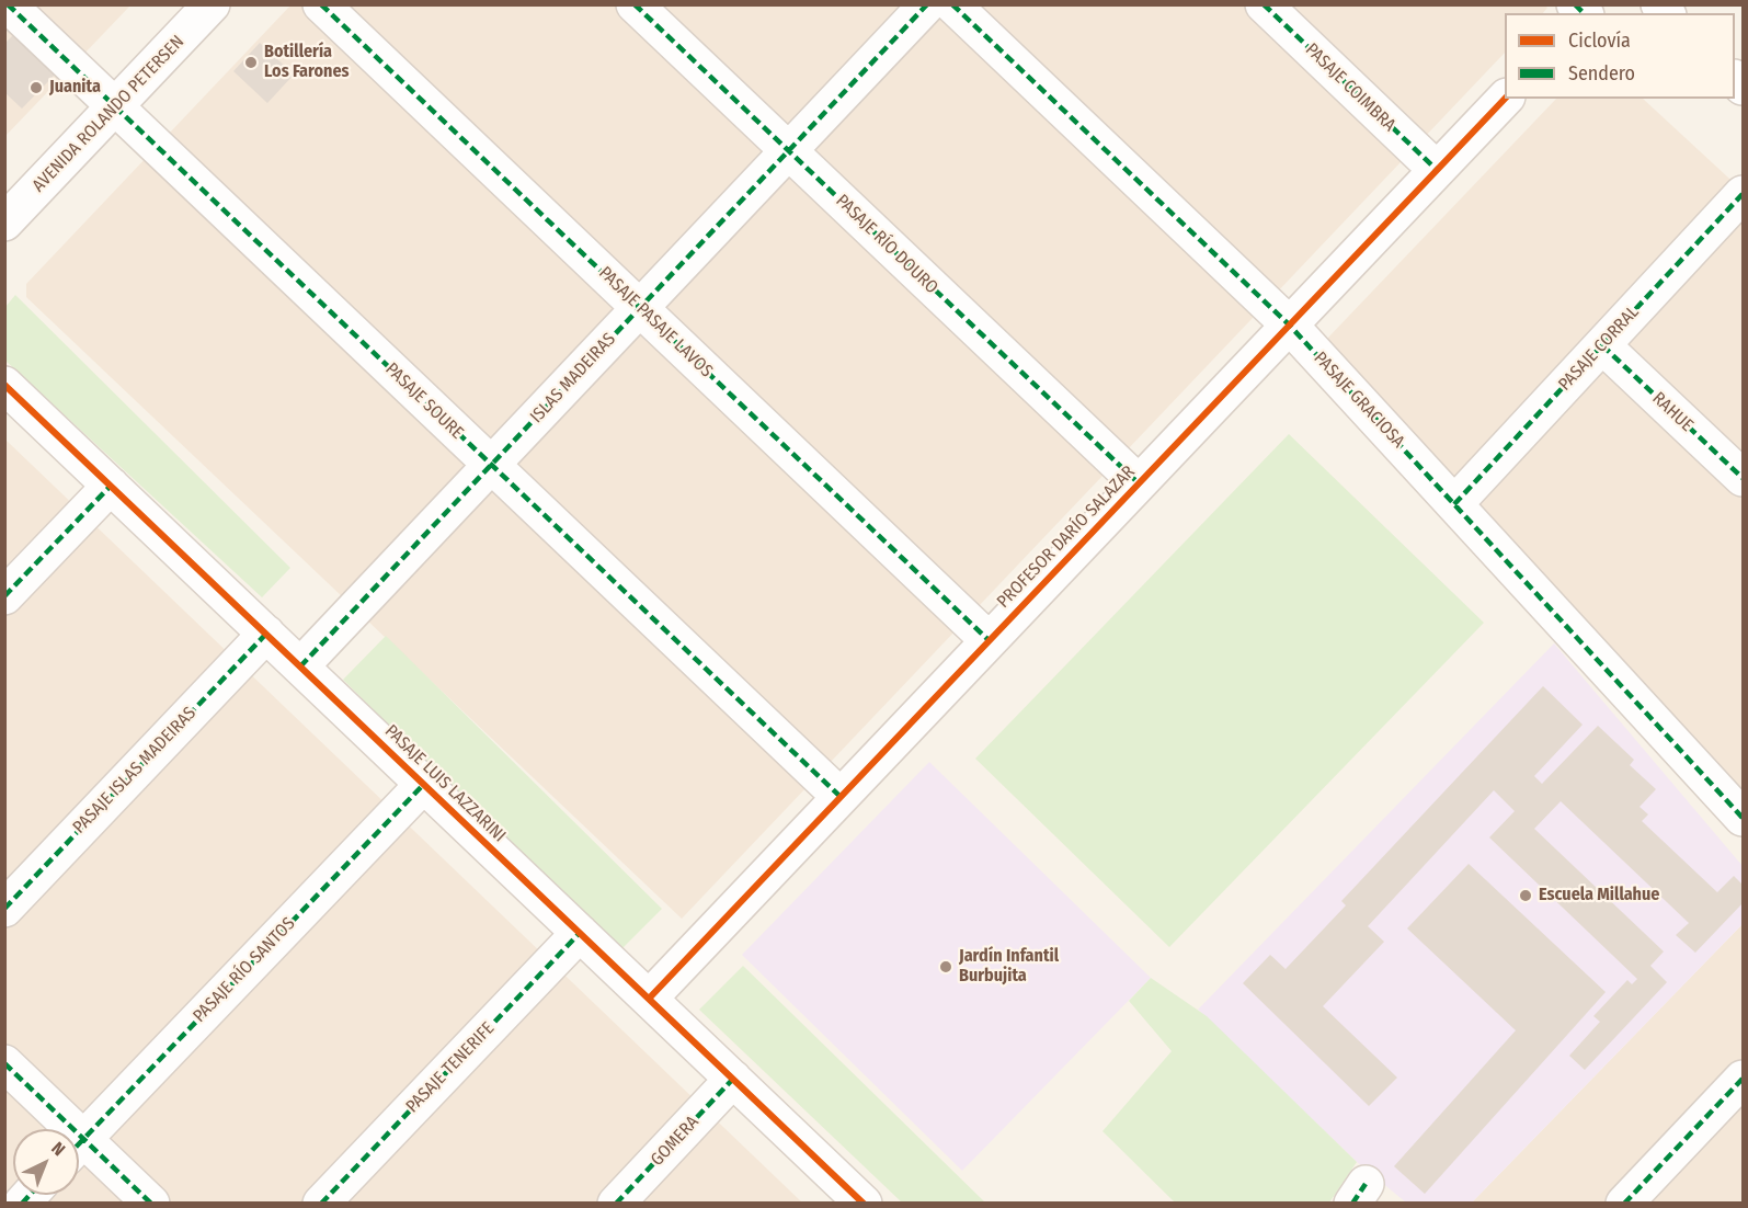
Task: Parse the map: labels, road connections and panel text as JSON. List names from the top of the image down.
{
  "streets": {
    "street": [
      "PASAJE COIMBRA",
      "AVENIDA ROLANDO PETERSEN",
      "PASAJE RÍO DOURO",
      "PASAJE PASAJE LAVOS",
      "PASAJE CORRAL",
      "ISLAS MADEIRAS",
      "PASAJE GRACIOSA",
      "PASAJE SOURE",
      "RAHUE",
      "PROFESOR DARÍO SALAZAR",
      "PASAJE ISLAS MADEIRAS",
      "PASAJE LUIS LAZZARINI",
      "PASAJE RÍO SANTOS",
      "PASAJE TENERIFE",
      "GOMERA"
    ]
  },
  "crossings": [
    ["PASAJE COIMBRA", "PROFESOR DARÍO SALAZAR"],
    ["AVENIDA ROLANDO PETERSEN", "PASAJE SOURE"],
    ["PASAJE RÍO DOURO", "ISLAS MADEIRAS"],
    ["PASAJE RÍO DOURO", "PROFESOR DARÍO SALAZAR"],
    ["PASAJE PASAJE LAVOS", "ISLAS MADEIRAS"],
    ["PASAJE PASAJE LAVOS", "PROFESOR DARÍO SALAZAR"],
    ["PASAJE CORRAL", "PASAJE GRACIOSA"],
    ["PASAJE CORRAL", "RAHUE"],
    ["ISLAS MADEIRAS", "PASAJE SOURE"],
    ["ISLAS MADEIRAS", "PASAJE LUIS LAZZARINI"],
    ["PASAJE GRACIOSA", "PROFESOR DARÍO SALAZAR"],
    ["PASAJE SOURE", "PROFESOR DARÍO SALAZAR"],
    ["PROFESOR DARÍO SALAZAR", "PASAJE LUIS LAZZARINI"],
    ["PASAJE ISLAS MADEIRAS", "PASAJE LUIS LAZZARINI"],
    ["PASAJE LUIS LAZZARINI", "PASAJE RÍO SANTOS"],
    ["PASAJE LUIS LAZZARINI", "PASAJE TENERIFE"],
    ["PASAJE LUIS LAZZARINI", "GOMERA"]
  ],
  "places": [
    "Botillería Los Farones",
    "Juanita",
    "Escuela Millahue",
    "Jardín Infantil Burbujita"
  ],
  "legend": ["Ciclovía", "Sendero"],
  "north": "top right"
}
